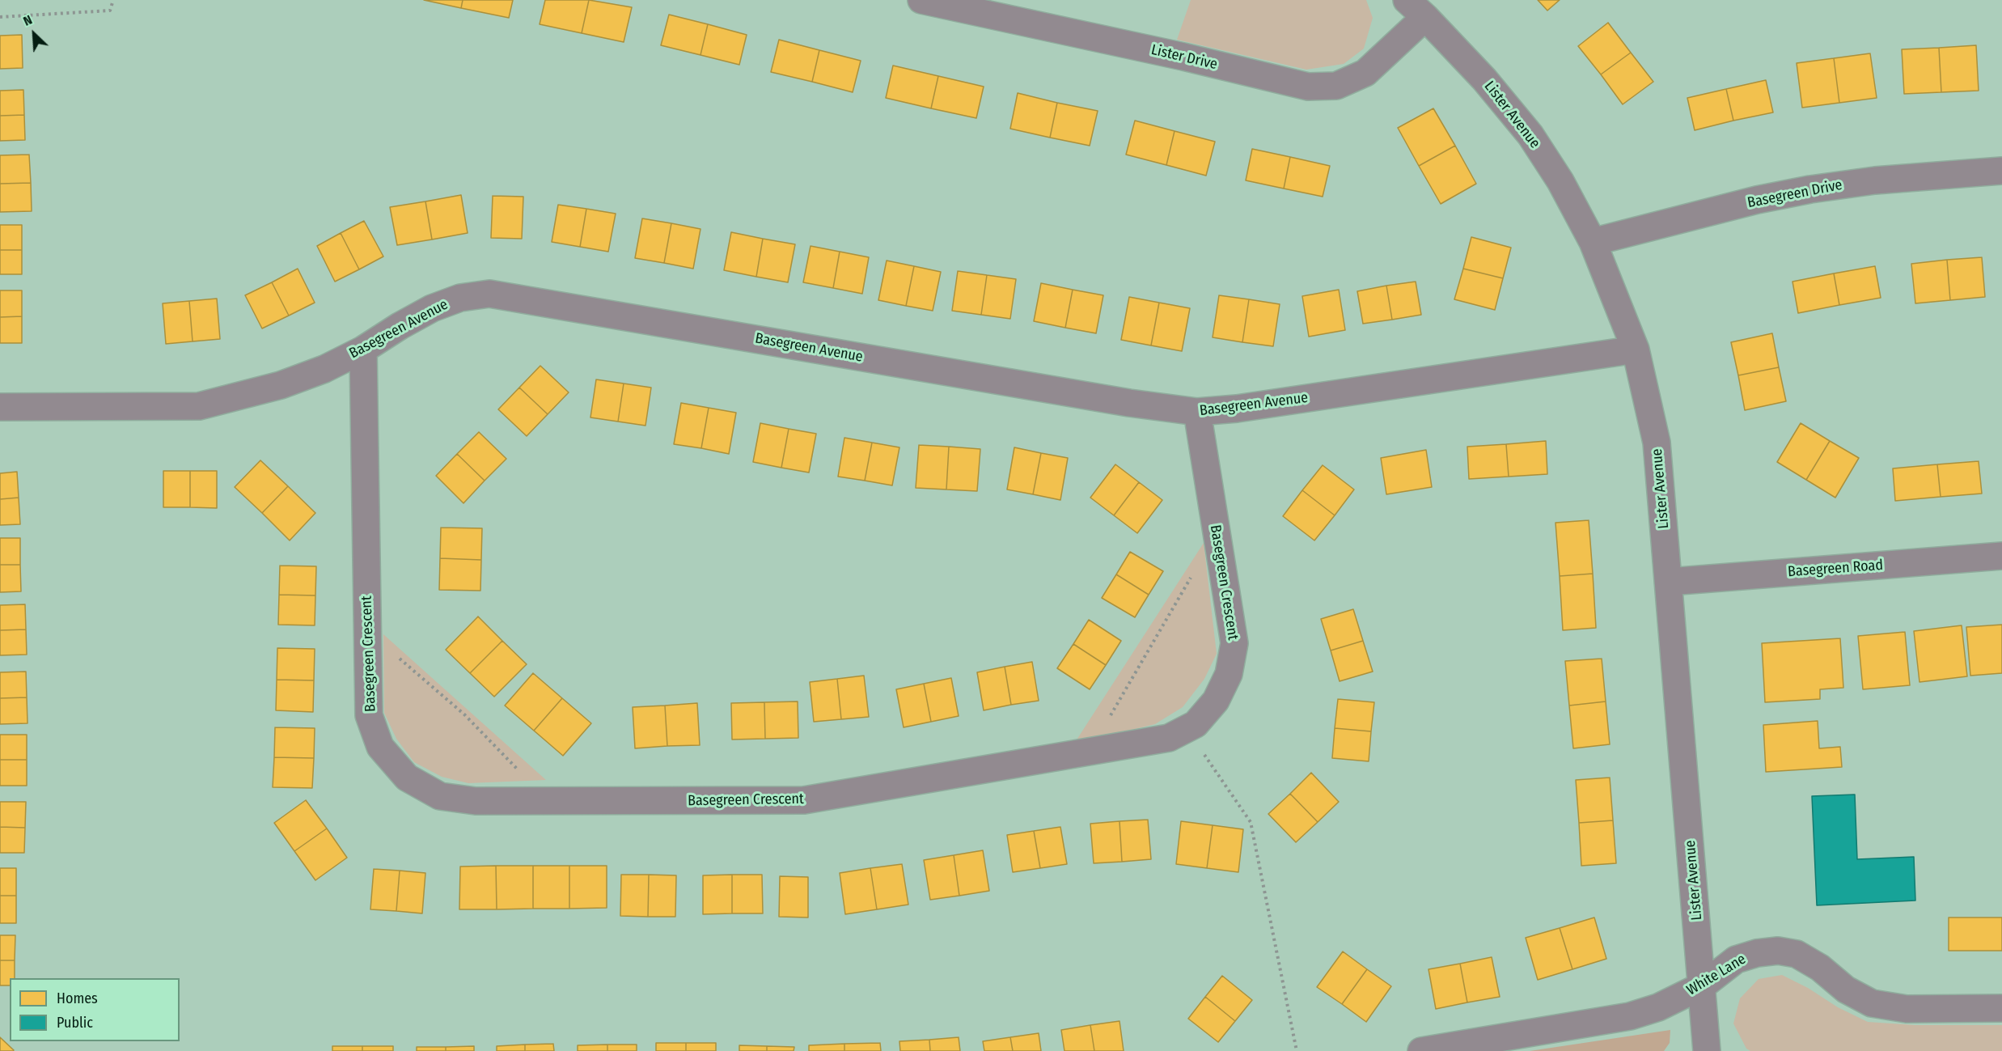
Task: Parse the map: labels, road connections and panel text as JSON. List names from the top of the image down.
{
  "streets": {
    "street": [
      "Lister Drive",
      "Lister Avenue",
      "Basegreen Drive",
      "Basegreen Avenue",
      "Basegreen Road",
      "Basegreen Crescent",
      "White Lane"
    ]
  },
  "crossings": [
    ["Lister Drive", "Lister Avenue"],
    ["Lister Avenue", "Basegreen Drive"],
    ["Lister Avenue", "Basegreen Avenue"],
    ["Lister Avenue", "Basegreen Road"],
    ["Lister Avenue", "White Lane"],
    ["Basegreen Avenue", "Basegreen Crescent"]
  ],
  "legend": ["Homes", "Public"],
  "north": "top left"
}
